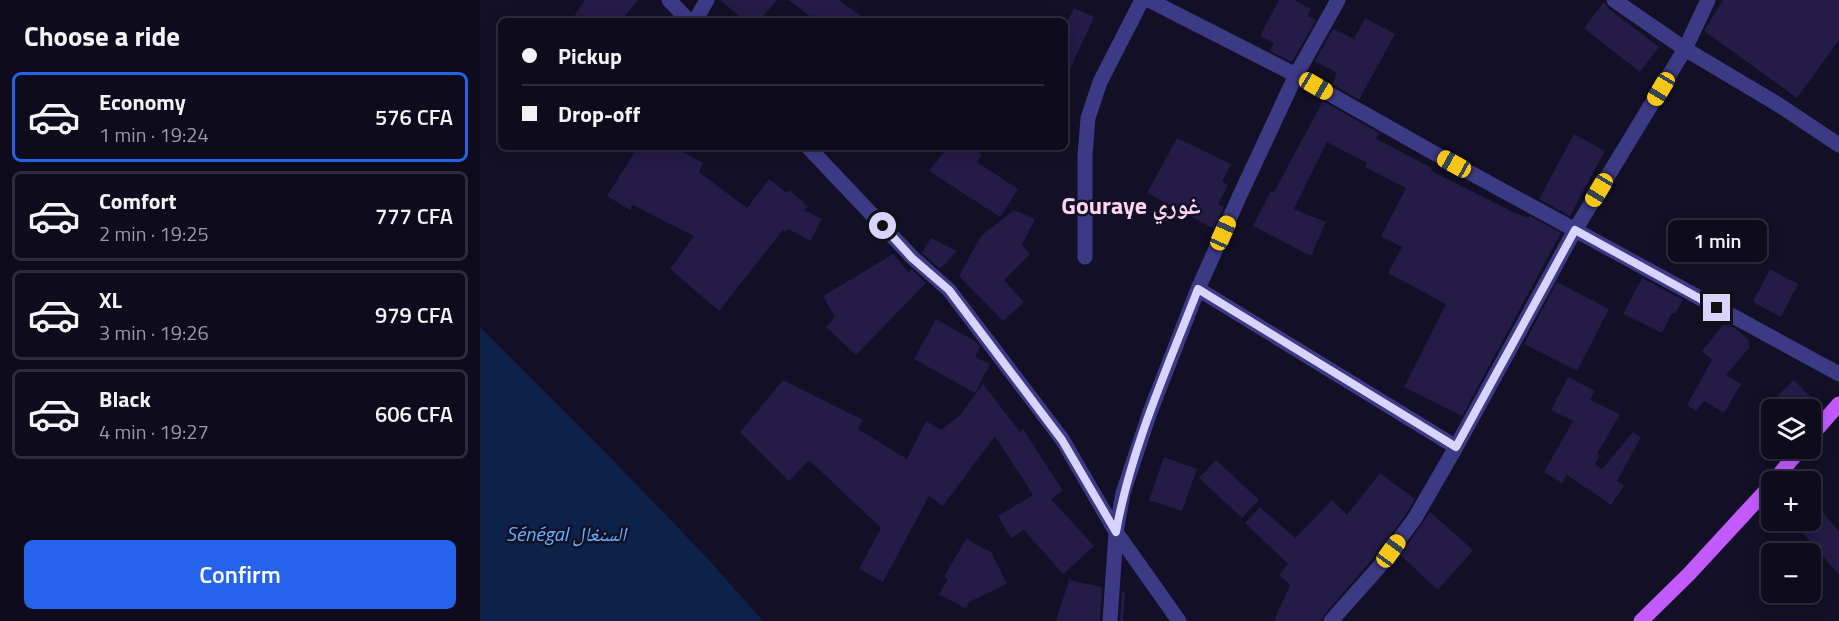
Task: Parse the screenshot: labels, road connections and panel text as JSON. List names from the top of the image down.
{
  "districts": ["Gouraye غوري"],
  "water": ["Sénégal السنغال"],
  "page": {
    "heading": "Choose a ride",
    "banner": ["Pickup", "Drop-off"],
    "list": [
      {
        "name": "Economy",
        "note": "1 min · 19:24",
        "value": "576 CFA"
      },
      {
        "name": "Comfort",
        "note": "2 min · 19:25",
        "value": "777 CFA"
      },
      {
        "name": "XL",
        "note": "3 min · 19:26",
        "value": "979 CFA"
      },
      {
        "name": "Black",
        "note": "4 min · 19:27",
        "value": "606 CFA"
      }
    ],
    "bubble": "1 min",
    "map_buttons": ["+", "−"],
    "buttons": "Confirm"
  }
}
